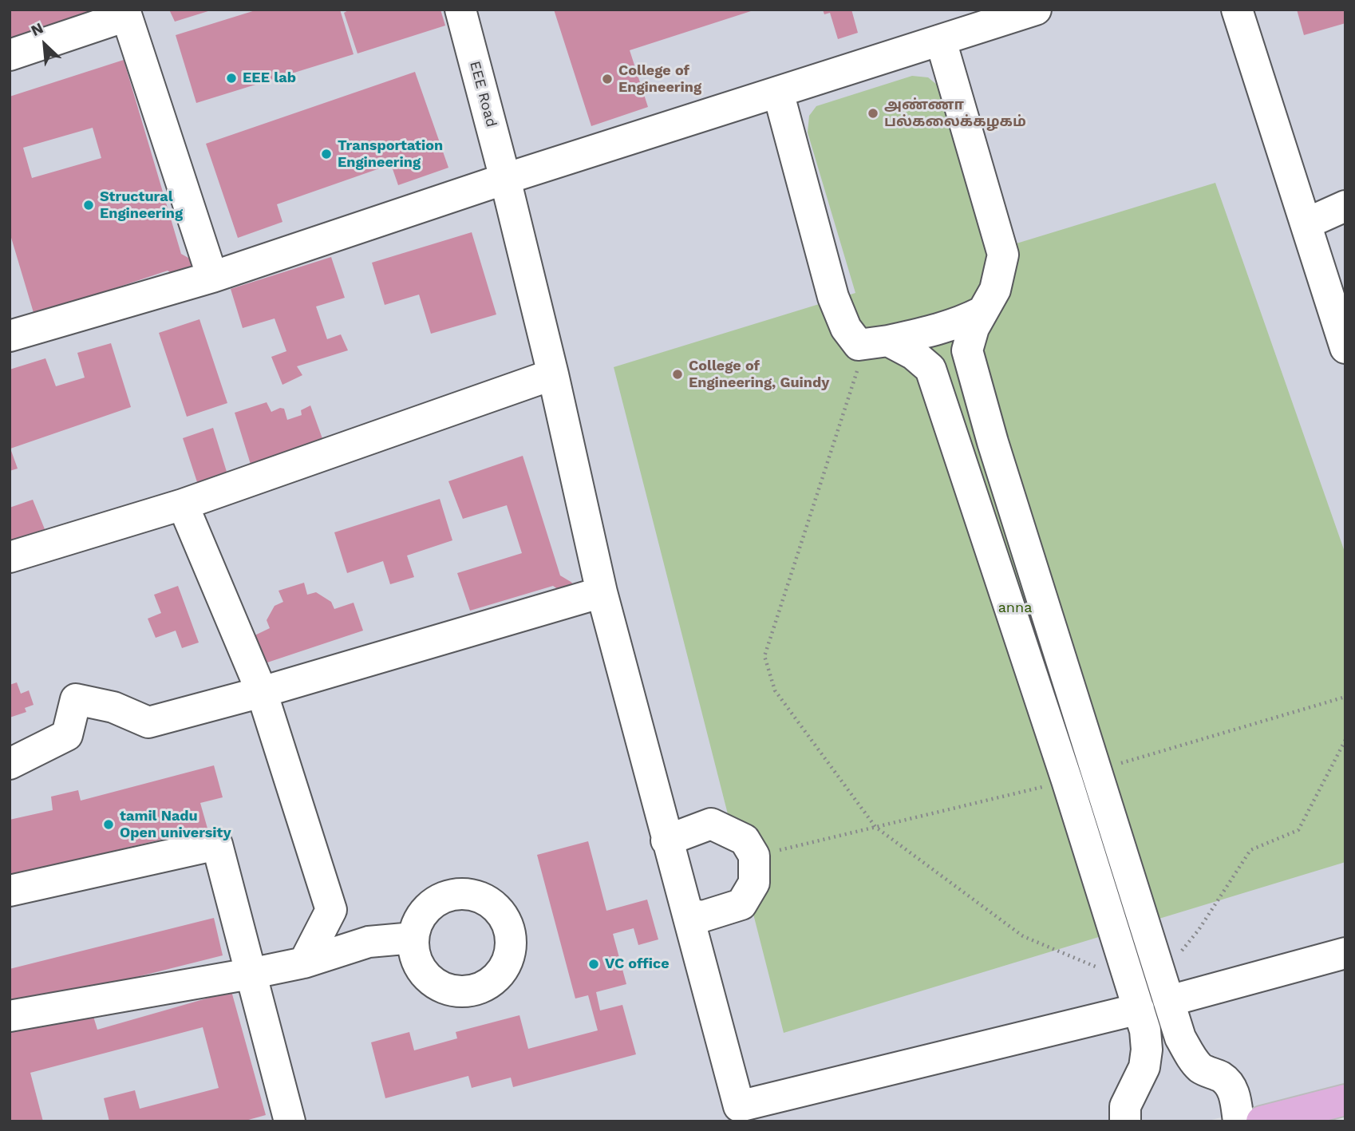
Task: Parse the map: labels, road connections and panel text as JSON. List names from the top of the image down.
{
  "streets": {
    "lane": ["EEE Road"]
  },
  "parks": ["anna"],
  "places": [
    "EEE lab",
    "College of Engineering",
    "அண்ணா பல்கலைக்கழகம்",
    "Transportation Engineering",
    "Structural Engineering",
    "College of Engineering, Guindy",
    "tamil Nadu Open university",
    "VC office"
  ],
  "north": "top left"
}
